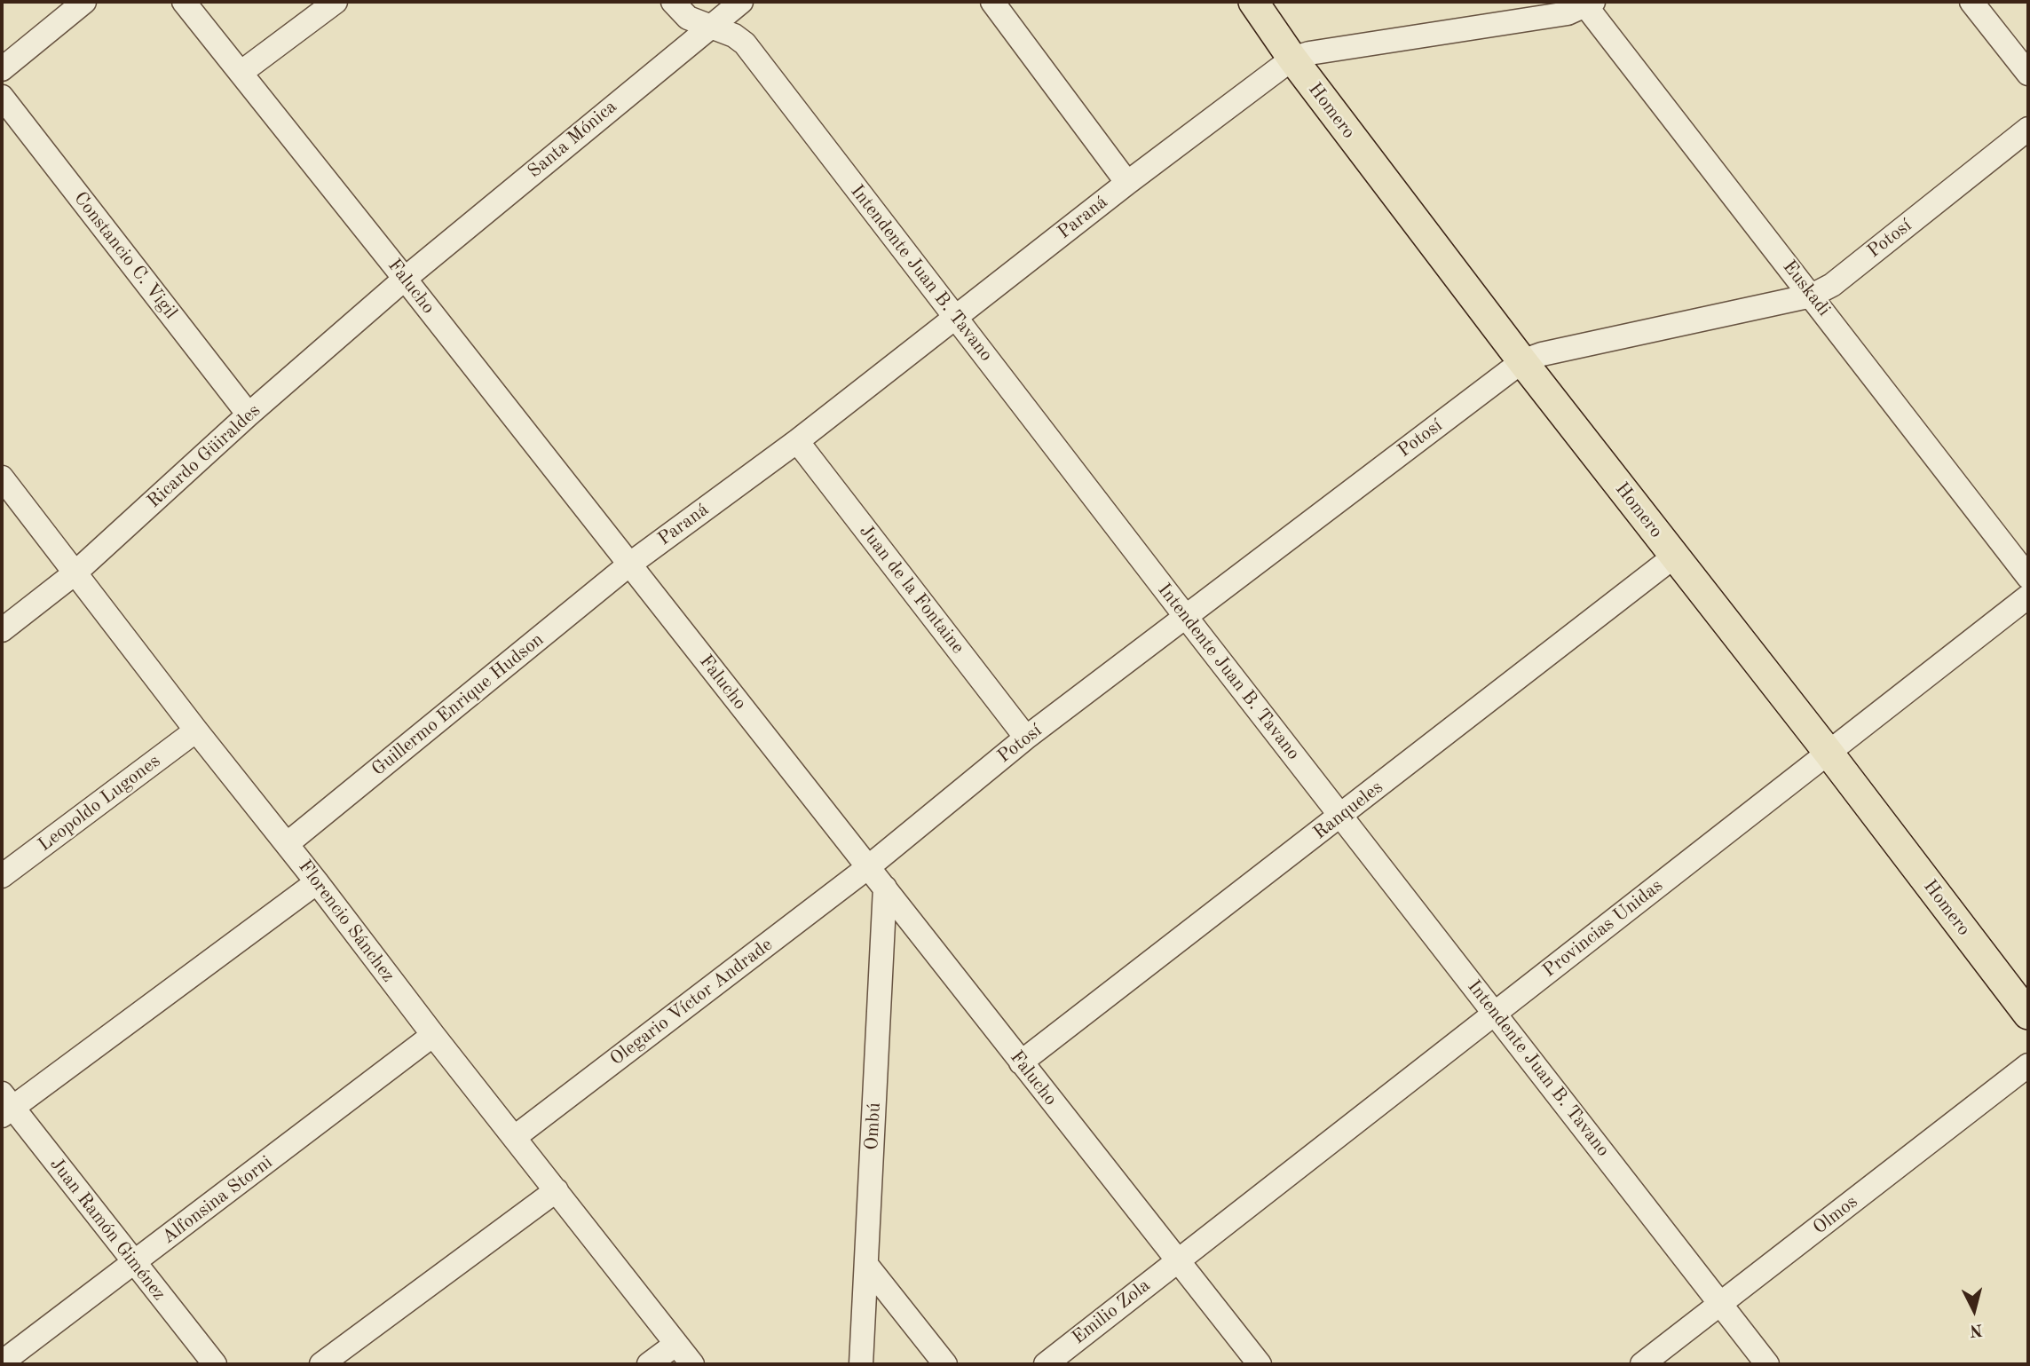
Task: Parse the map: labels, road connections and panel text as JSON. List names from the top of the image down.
{
  "streets": {
    "main road": ["Homero"],
    "street": [
      "Santa Mónica",
      "Paraná",
      "Potosí",
      "Constancio C. Vigil",
      "Intendente Juan B. Tavano",
      "Falucho",
      "Euskadi",
      "Ricardo Güiraldes",
      "Juan de la Fontaine",
      "Guillermo Enrique Hudson",
      "Leopoldo Lugones",
      "Ranqueles",
      "Florencio Sánchez",
      "Provincias Unidas",
      "Olegario Víctor Andrade",
      "Ombú",
      "Alfonsina Storni",
      "Olmos",
      "Juan Ramón Giménez",
      "Emilio Zola"
    ]
  },
  "crossings": [
    ["Homero", "Paraná"],
    ["Homero", "Potosí"],
    ["Homero", "Ranqueles"],
    ["Homero", "Provincias Unidas"],
    ["Santa Mónica", "Intendente Juan B. Tavano"],
    ["Santa Mónica", "Falucho"],
    ["Santa Mónica", "Ricardo Güiraldes"],
    ["Paraná", "Intendente Juan B. Tavano"],
    ["Paraná", "Falucho"],
    ["Paraná", "Euskadi"],
    ["Paraná", "Juan de la Fontaine"],
    ["Paraná", "Guillermo Enrique Hudson"],
    ["Potosí", "Intendente Juan B. Tavano"],
    ["Potosí", "Falucho"],
    ["Potosí", "Euskadi"],
    ["Potosí", "Juan de la Fontaine"],
    ["Potosí", "Olegario Víctor Andrade"],
    ["Constancio C. Vigil", "Ricardo Güiraldes"],
    ["Intendente Juan B. Tavano", "Ranqueles"],
    ["Intendente Juan B. Tavano", "Provincias Unidas"],
    ["Intendente Juan B. Tavano", "Olmos"],
    ["Falucho", "Ricardo Güiraldes"],
    ["Falucho", "Guillermo Enrique Hudson"],
    ["Falucho", "Ranqueles"],
    ["Falucho", "Provincias Unidas"],
    ["Falucho", "Olegario Víctor Andrade"],
    ["Falucho", "Ombú"],
    ["Falucho", "Emilio Zola"],
    ["Ricardo Güiraldes", "Florencio Sánchez"],
    ["Guillermo Enrique Hudson", "Florencio Sánchez"],
    ["Leopoldo Lugones", "Florencio Sánchez"],
    ["Florencio Sánchez", "Olegario Víctor Andrade"],
    ["Florencio Sánchez", "Alfonsina Storni"],
    ["Provincias Unidas", "Emilio Zola"],
    ["Alfonsina Storni", "Juan Ramón Giménez"]
  ],
  "north": "bottom"
}
